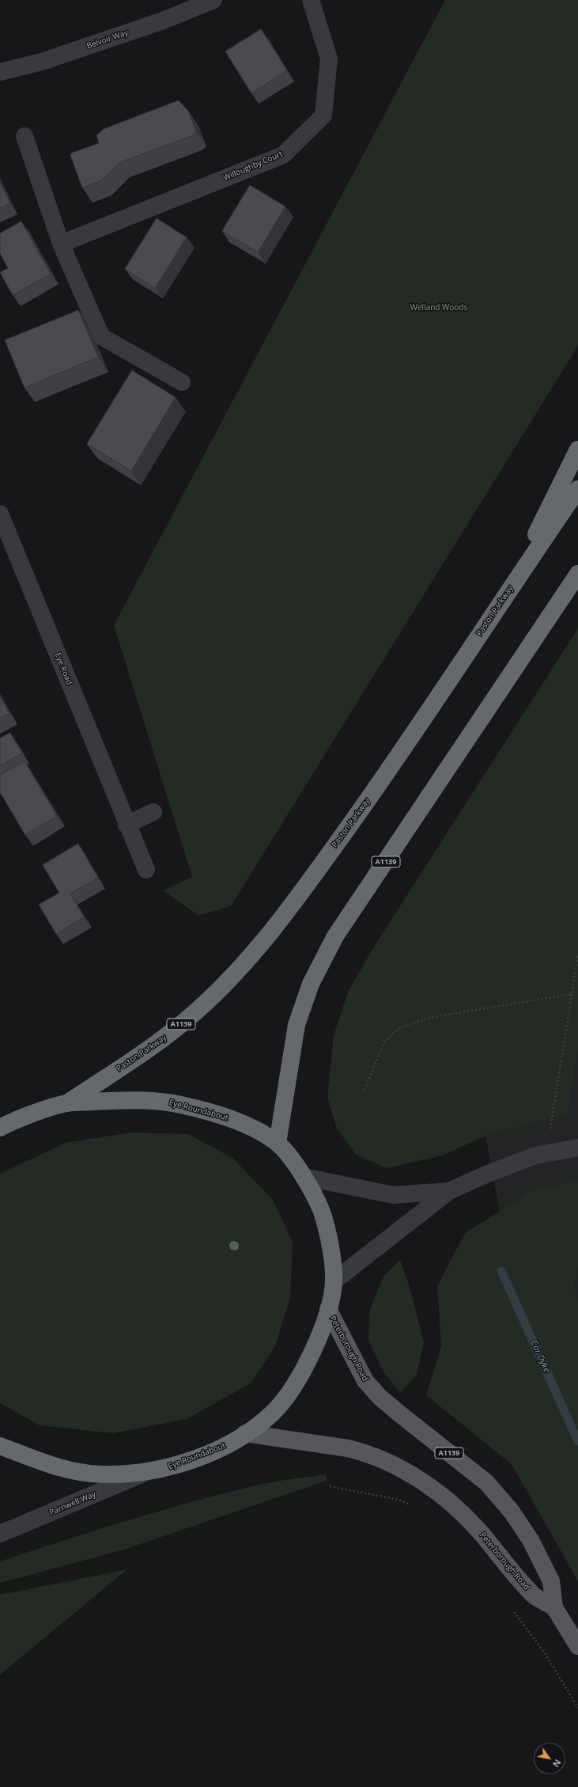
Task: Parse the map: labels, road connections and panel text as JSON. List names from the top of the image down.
{
  "streets": {
    "highway": ["Paston Parkway", "A1139", "Eye Roundabout"],
    "main road": ["Peterborough Road"],
    "street": [
      "Belvoir Way",
      "Willoughby Court",
      "Eye Road",
      "Parnwell Way"
    ]
  },
  "crossings": [
    ["Paston Parkway", "Eye Roundabout"],
    ["A1139", "Eye Roundabout"],
    ["A1139", "Peterborough Road"],
    ["Eye Roundabout", "Peterborough Road"],
    ["Eye Roundabout", "Parnwell Way"]
  ],
  "water": ["Car Dyke"],
  "parks": ["Welland Woods"],
  "north": "bottom right"
}
